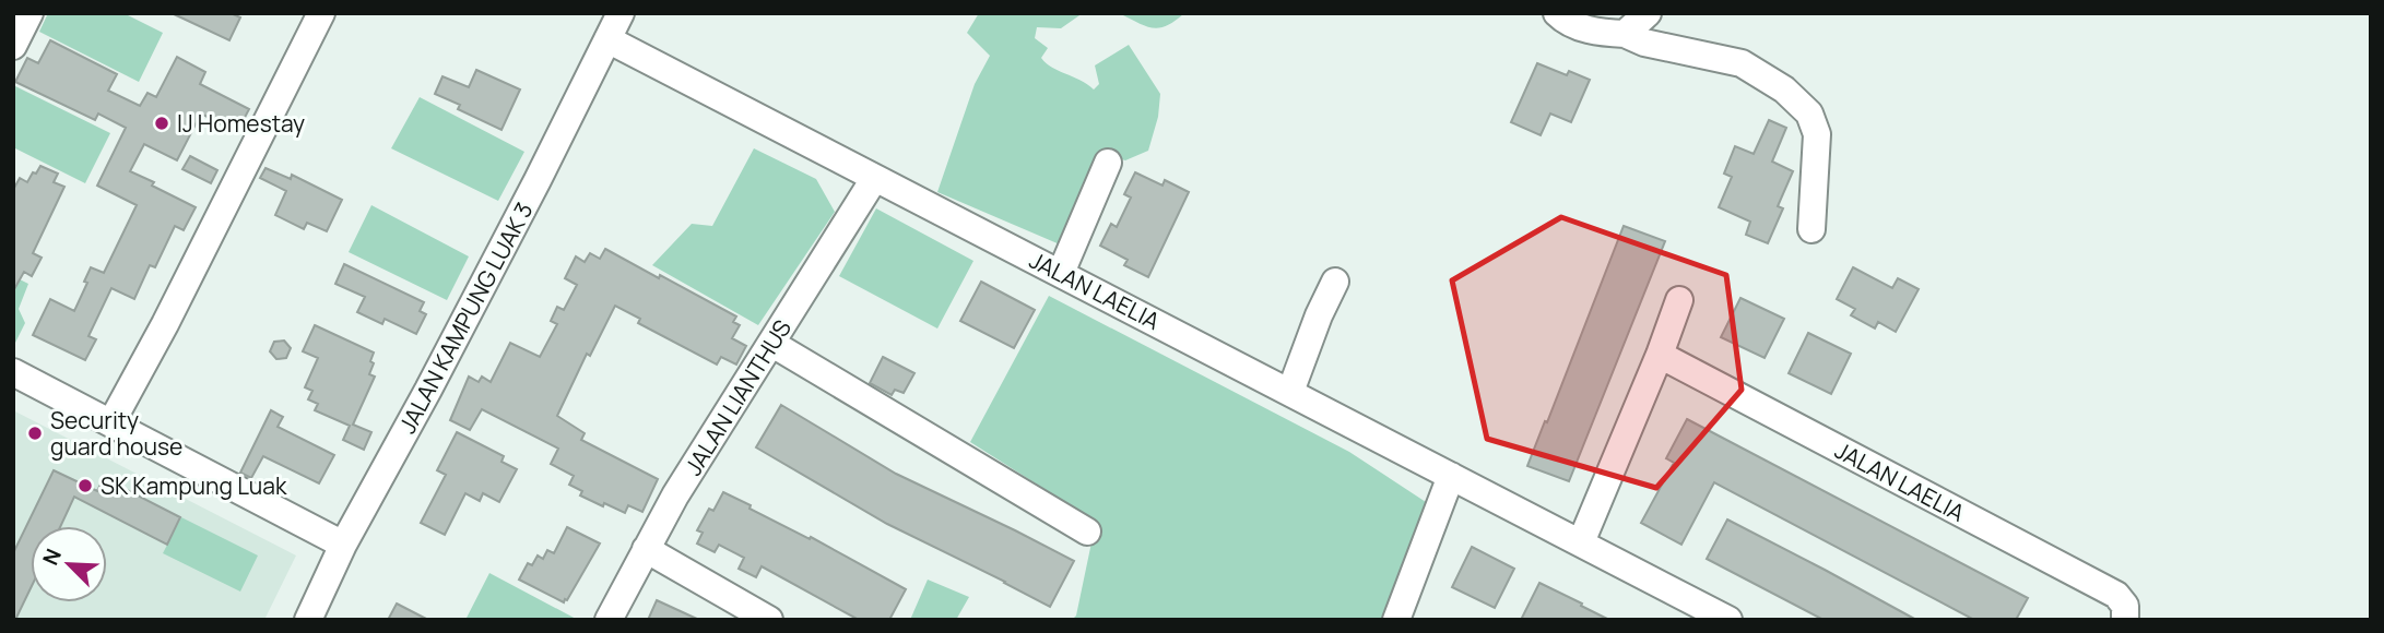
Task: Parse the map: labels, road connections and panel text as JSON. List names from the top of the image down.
{
  "streets": {
    "street": ["JALAN LAELIA", "JALAN KAMPUNG LUAK 3", "JALAN LIANTHUS"]
  },
  "crossings": [
    ["JALAN LAELIA", "JALAN KAMPUNG LUAK 3"],
    ["JALAN LAELIA", "JALAN LIANTHUS"]
  ],
  "places": ["IJ Homestay", "Security guard house", "SK Kampung Luak"],
  "north": "top left"
}
